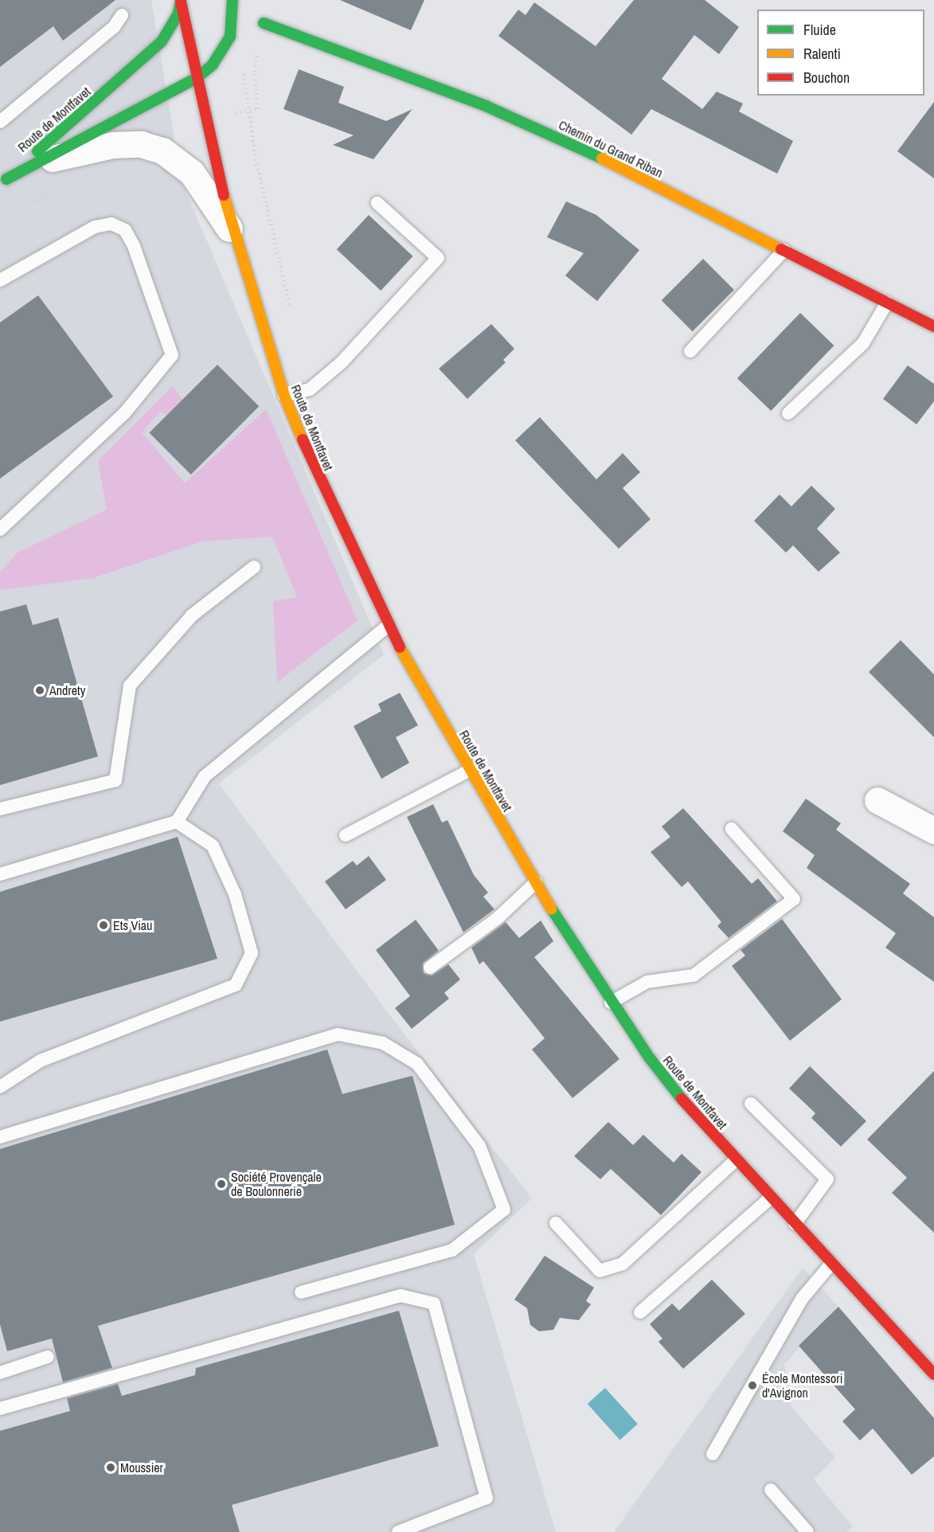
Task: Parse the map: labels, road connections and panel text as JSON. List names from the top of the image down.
{
  "streets": {
    "street": ["Route de Montfavet", "Chemin du Grand Riban"]
  },
  "places": [
    "Andrety",
    "Ets Viau",
    "Société Provençale de Boulonnerie",
    "École Montessori d'Avignon",
    "Moussier"
  ],
  "legend": ["Fluide", "Ralenti", "Bouchon"]
}
